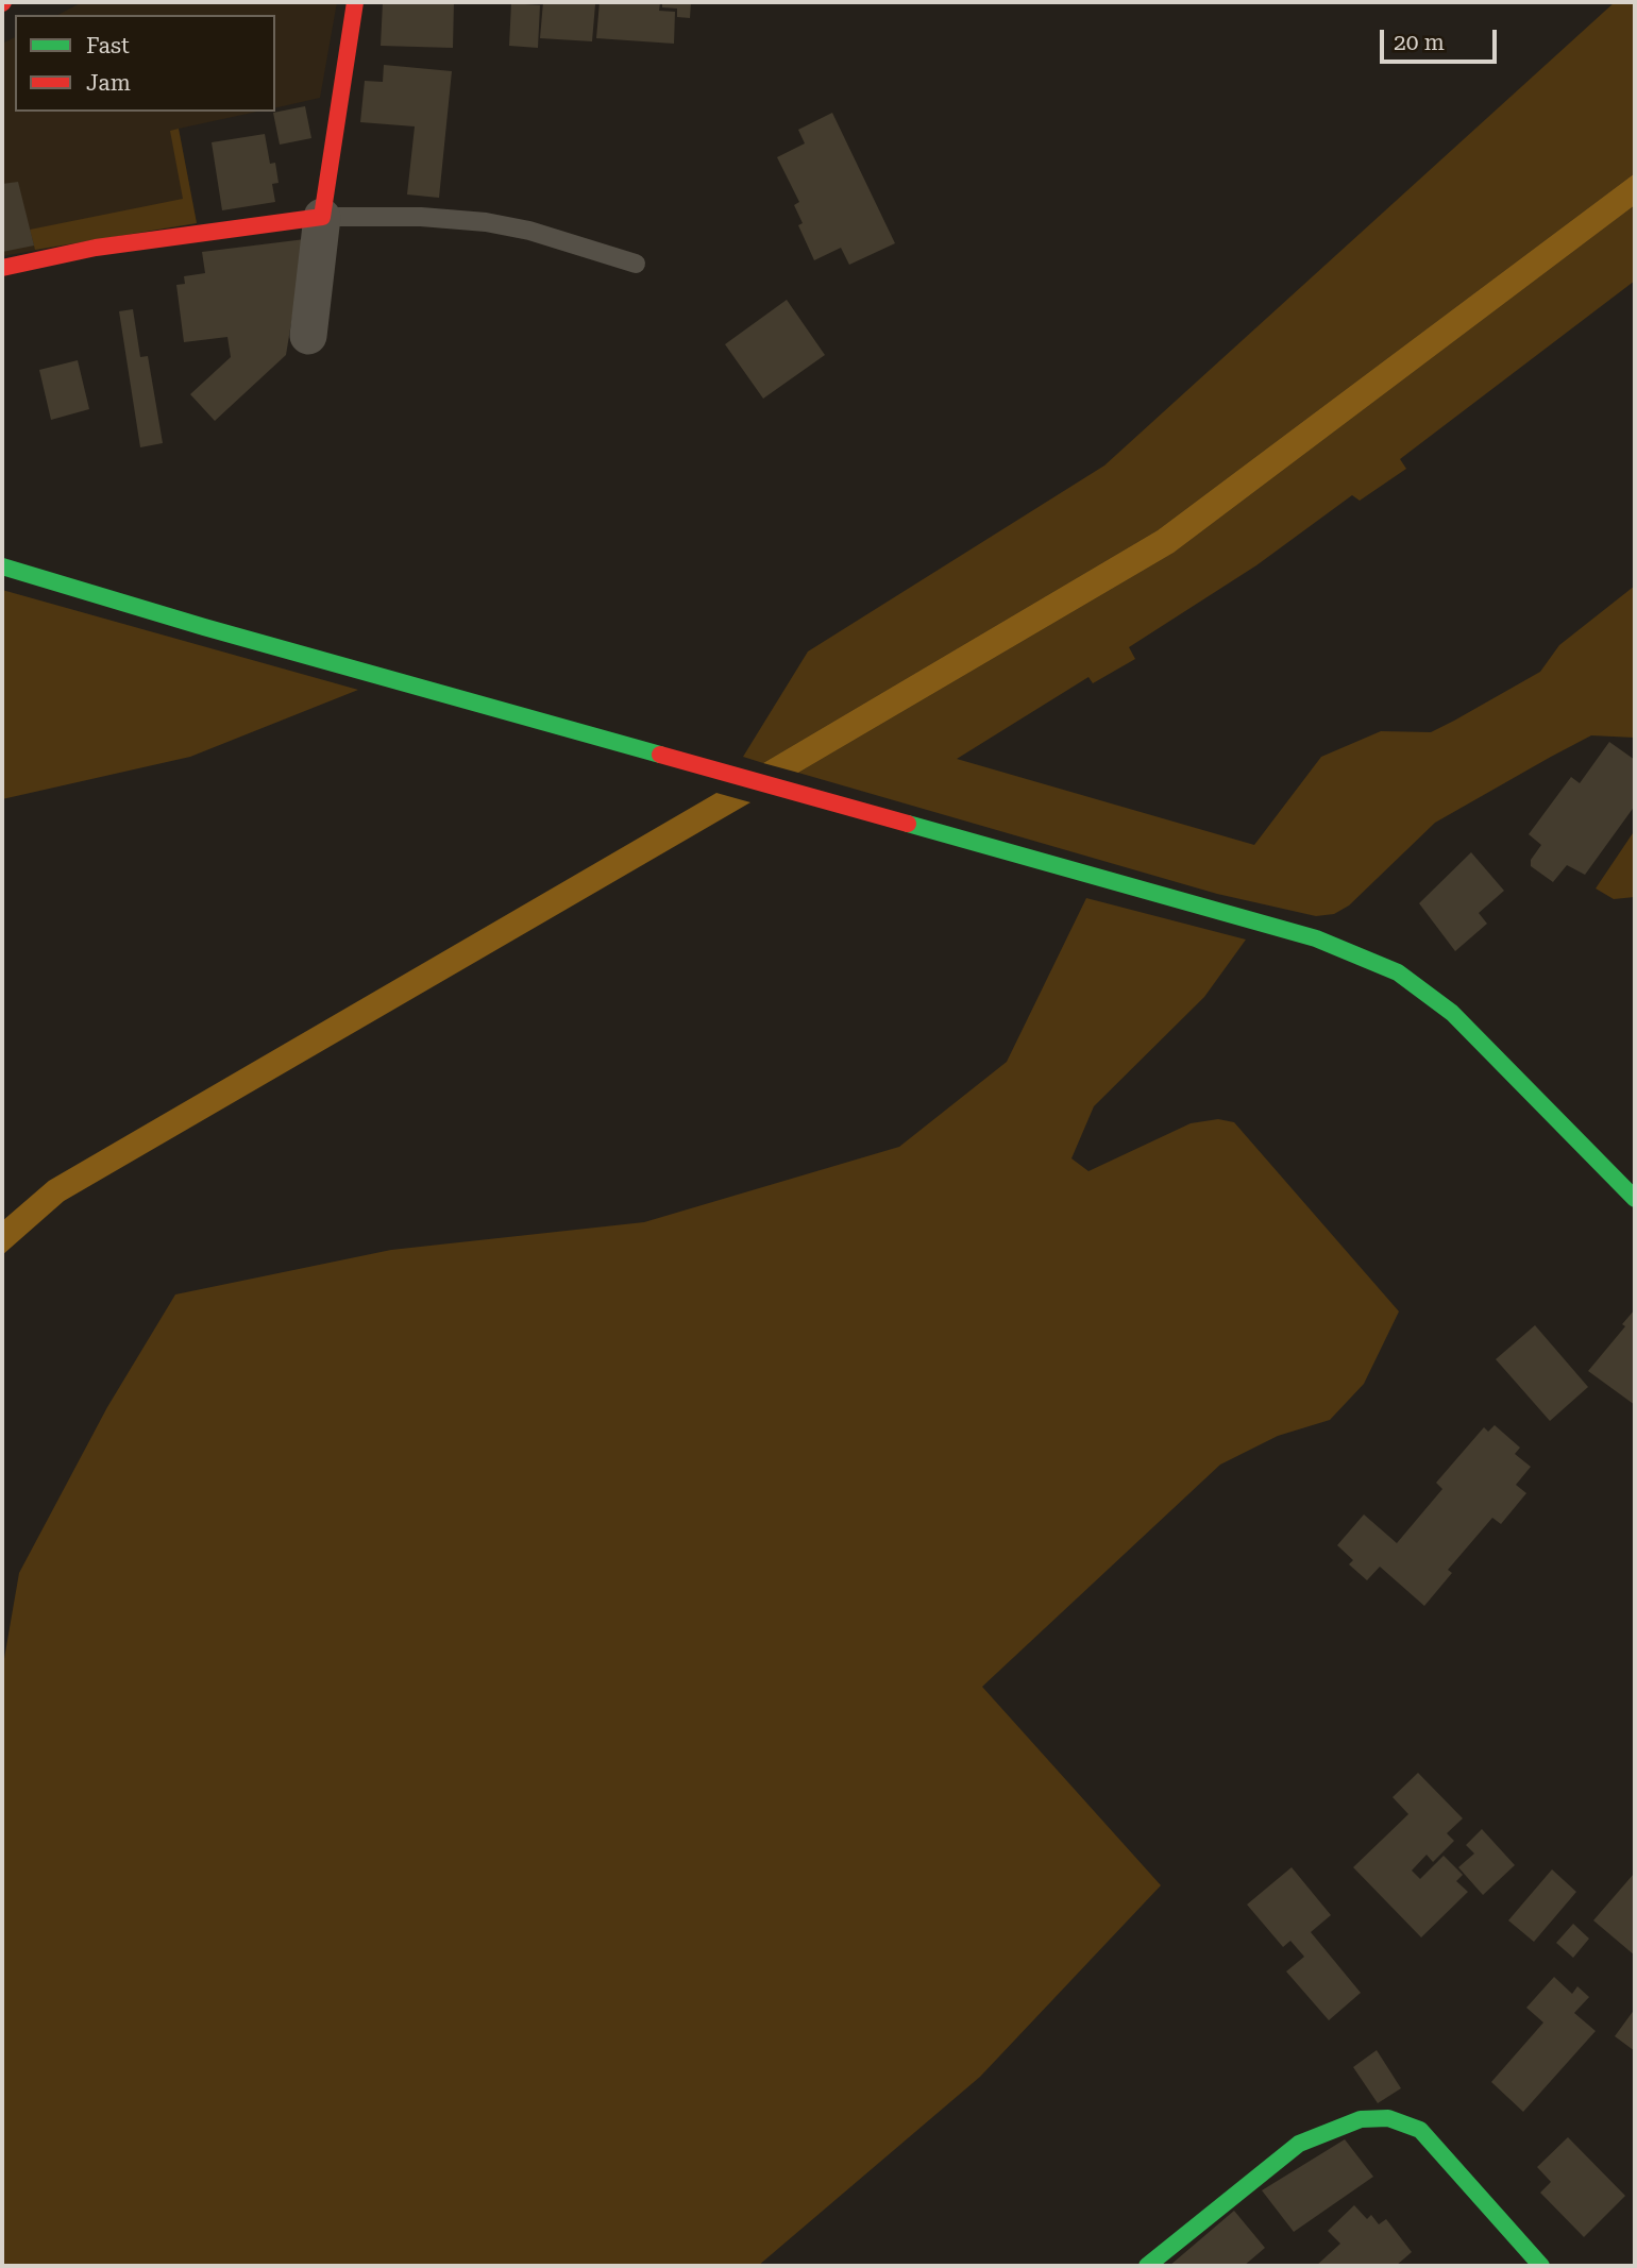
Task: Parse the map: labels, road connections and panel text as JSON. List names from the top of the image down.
{
  "legend": ["Fast", "Jam"],
  "scale_bar": "20 m"
}
